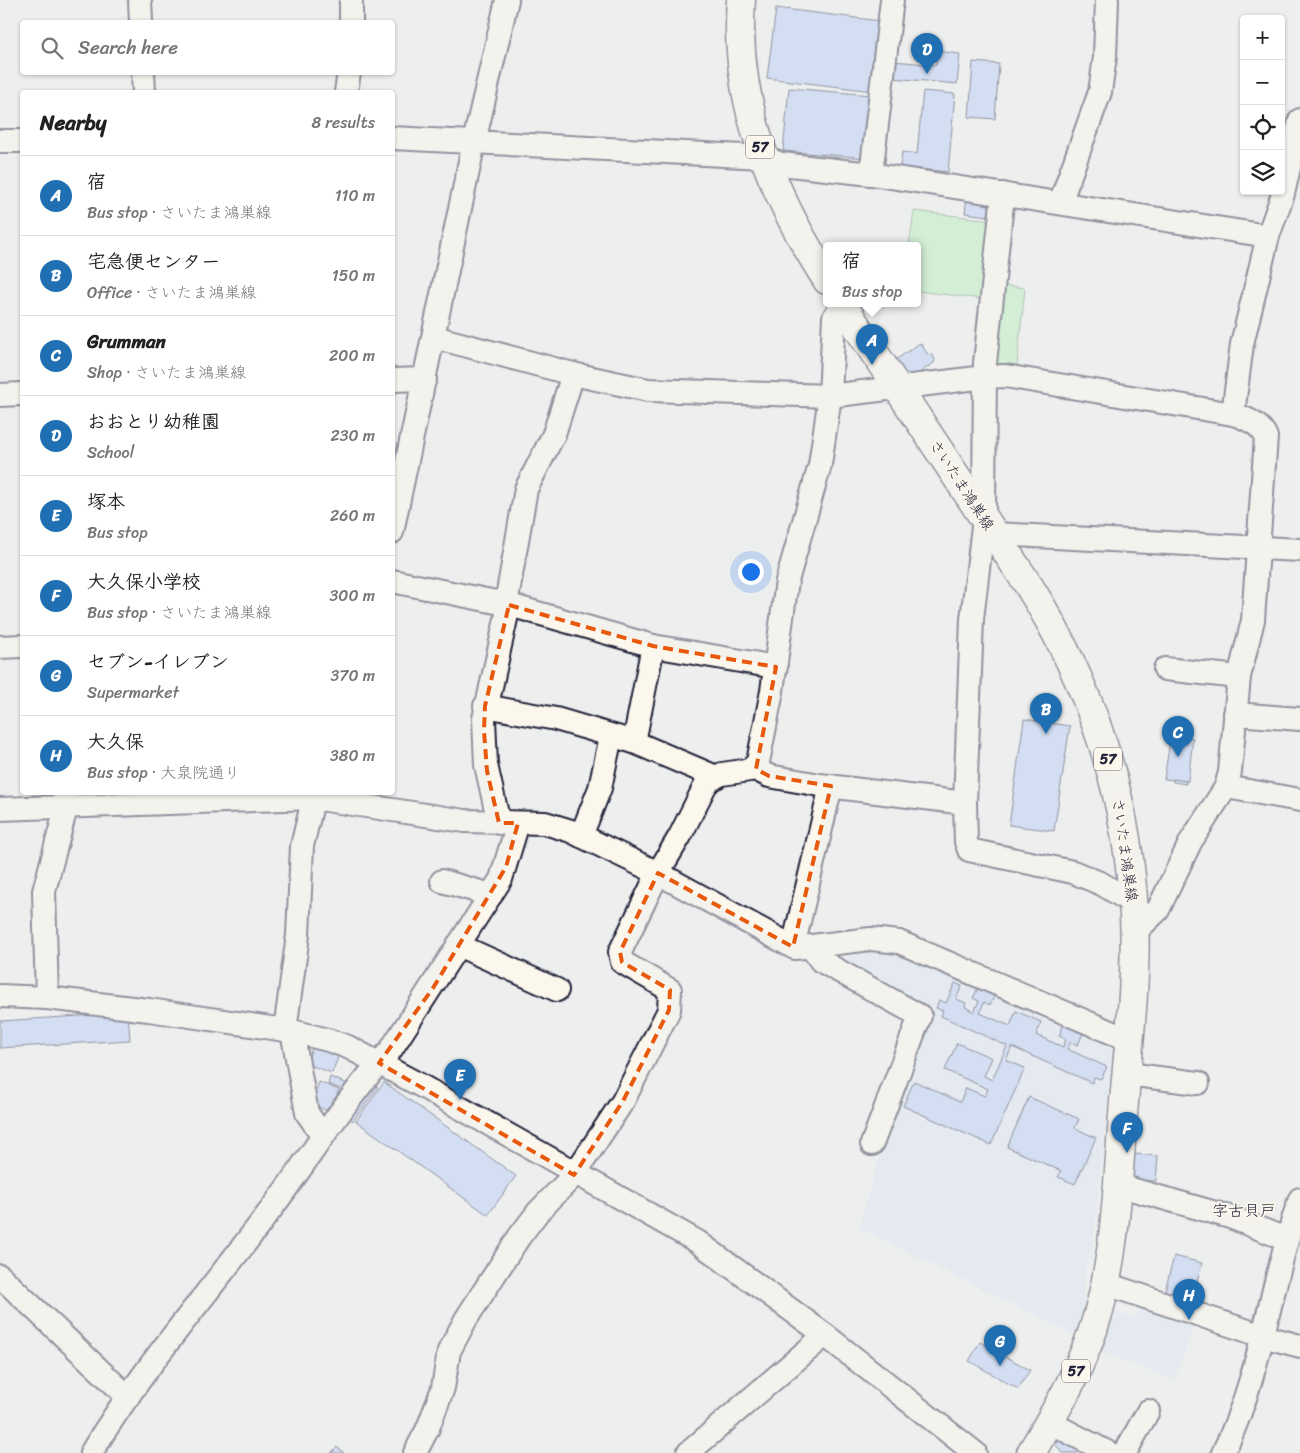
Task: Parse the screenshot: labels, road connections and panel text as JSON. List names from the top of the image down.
{
  "streets": {
    "main road": ["57", "さいたま鴻巣線"]
  },
  "districts": ["字古貝戸"],
  "page": {
    "map_buttons": ["+", "−"],
    "search": "Search here",
    "pins": [
      "D",
      "A",
      "B",
      "C",
      "E",
      "F",
      "H",
      "G"
    ],
    "heading": ["Nearby", "8 results"],
    "list": [
      {
        "mark": "A",
        "name": "宿",
        "note": "Bus stop · さいたま鴻巣線",
        "value": "110 m"
      },
      {
        "mark": "B",
        "name": "宅急便センター",
        "note": "Office · さいたま鴻巣線",
        "value": "150 m"
      },
      {
        "mark": "C",
        "name": "Grumman",
        "note": "Shop · さいたま鴻巣線",
        "value": "200 m"
      },
      {
        "mark": "D",
        "name": "おおとり幼稚園",
        "note": "School",
        "value": "230 m"
      },
      {
        "mark": "E",
        "name": "塚本",
        "note": "Bus stop",
        "value": "260 m"
      },
      {
        "mark": "F",
        "name": "大久保小学校",
        "note": "Bus stop · さいたま鴻巣線",
        "value": "300 m"
      },
      {
        "mark": "G",
        "name": "セブン-イレブン",
        "note": "Supermarket",
        "value": "370 m"
      },
      {
        "mark": "H",
        "name": "大久保",
        "note": "Bus stop · 大泉院通り",
        "value": "380 m"
      }
    ],
    "popup": ["宿", "Bus stop"]
  }
}
